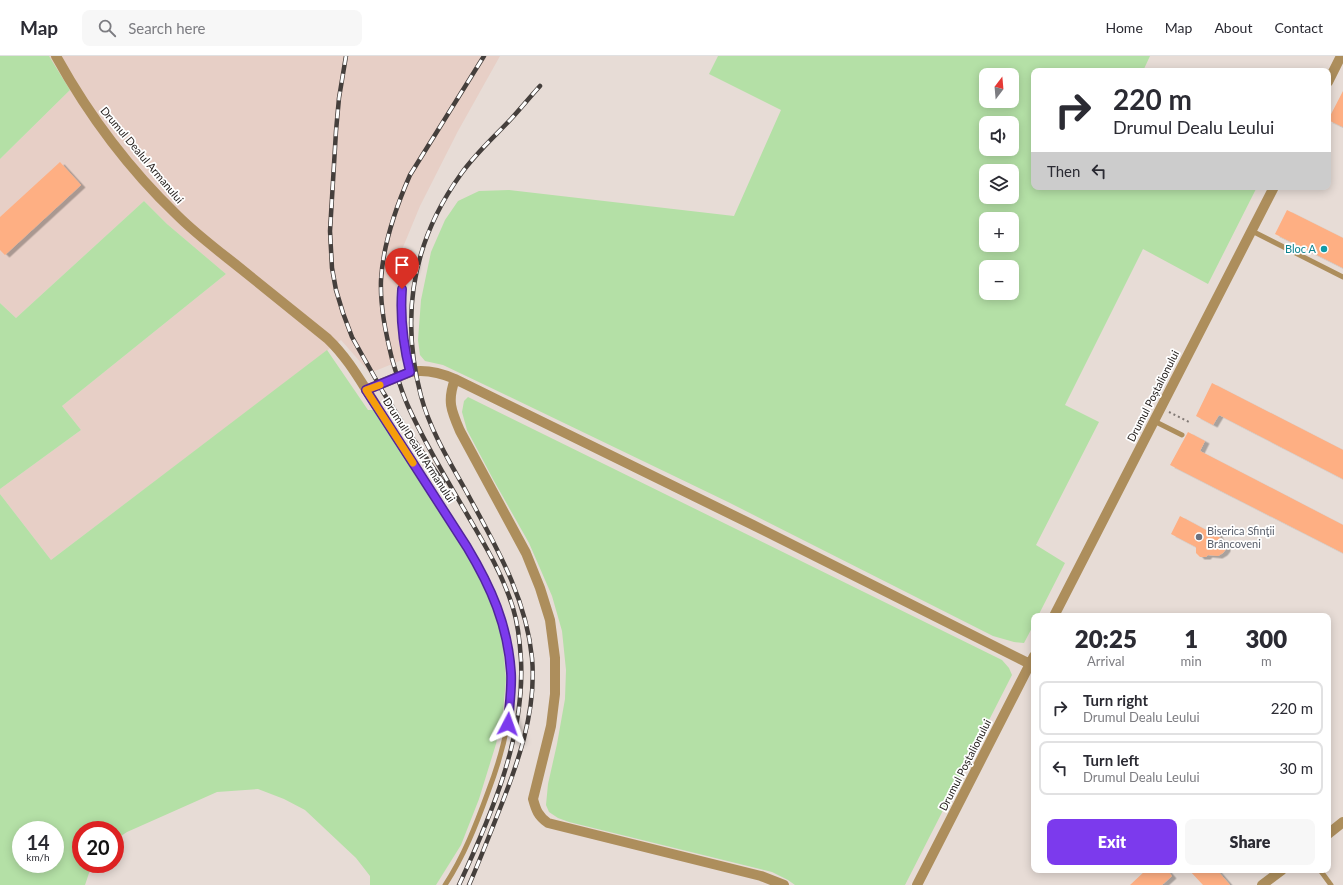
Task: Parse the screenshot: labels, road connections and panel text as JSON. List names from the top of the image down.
{
  "streets": {
    "street": ["Drumul Dealul Armanului", "Drumul Poștalionului"]
  },
  "places": ["Bloc A", "Biserica Sfinţii Brâncoveni"],
  "north": "top",
  "page": {
    "header": "Map",
    "search": "Search here",
    "nav": [
      "Home",
      "Map",
      "About",
      "Contact"
    ],
    "map_buttons": ["+", "−"],
    "turn": ["220 m", "Drumul Dealu Leului"],
    "then": "Then",
    "eta": [
      "20:25",
      "Arrival",
      "1",
      "min",
      "300",
      "m"
    ],
    "list": [
      {
        "name": "Turn right",
        "note": "Drumul Dealu Leului",
        "value": "220 m"
      },
      {
        "name": "Turn left",
        "note": "Drumul Dealu Leului",
        "value": "30 m"
      }
    ],
    "buttons": ["Exit", "Share"],
    "speed": "14 km/h",
    "limit": "20"
  }
}
